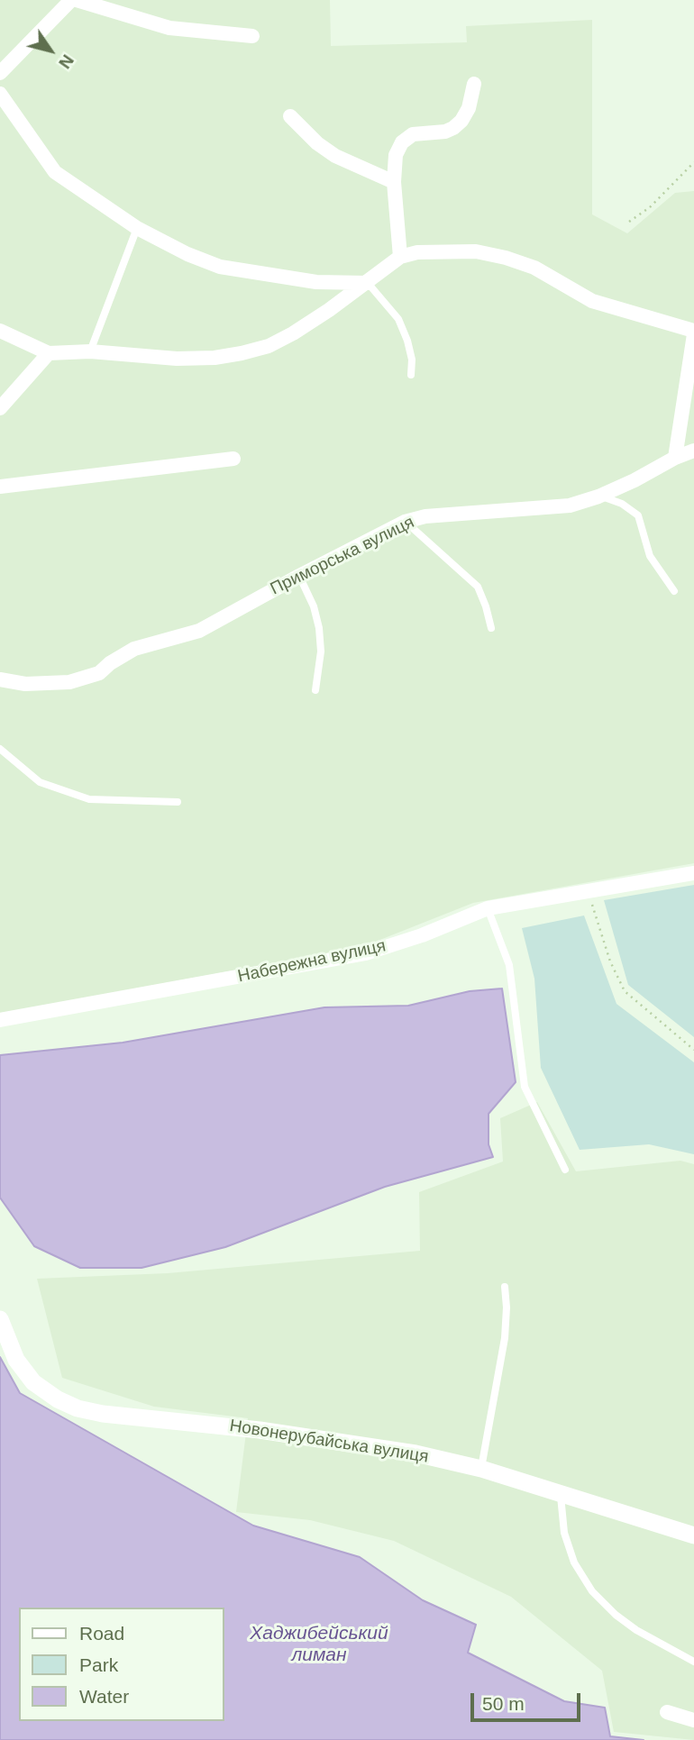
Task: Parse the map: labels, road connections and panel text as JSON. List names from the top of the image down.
{
  "streets": {
    "street": ["Приморська вулиця", "Набережна вулиця", "Новонерубайська вулиця"]
  },
  "water": ["Хаджибейський лиман"],
  "legend": ["Road", "Park", "Water"],
  "scale_bar": "50 m",
  "north": "bottom right"
}
